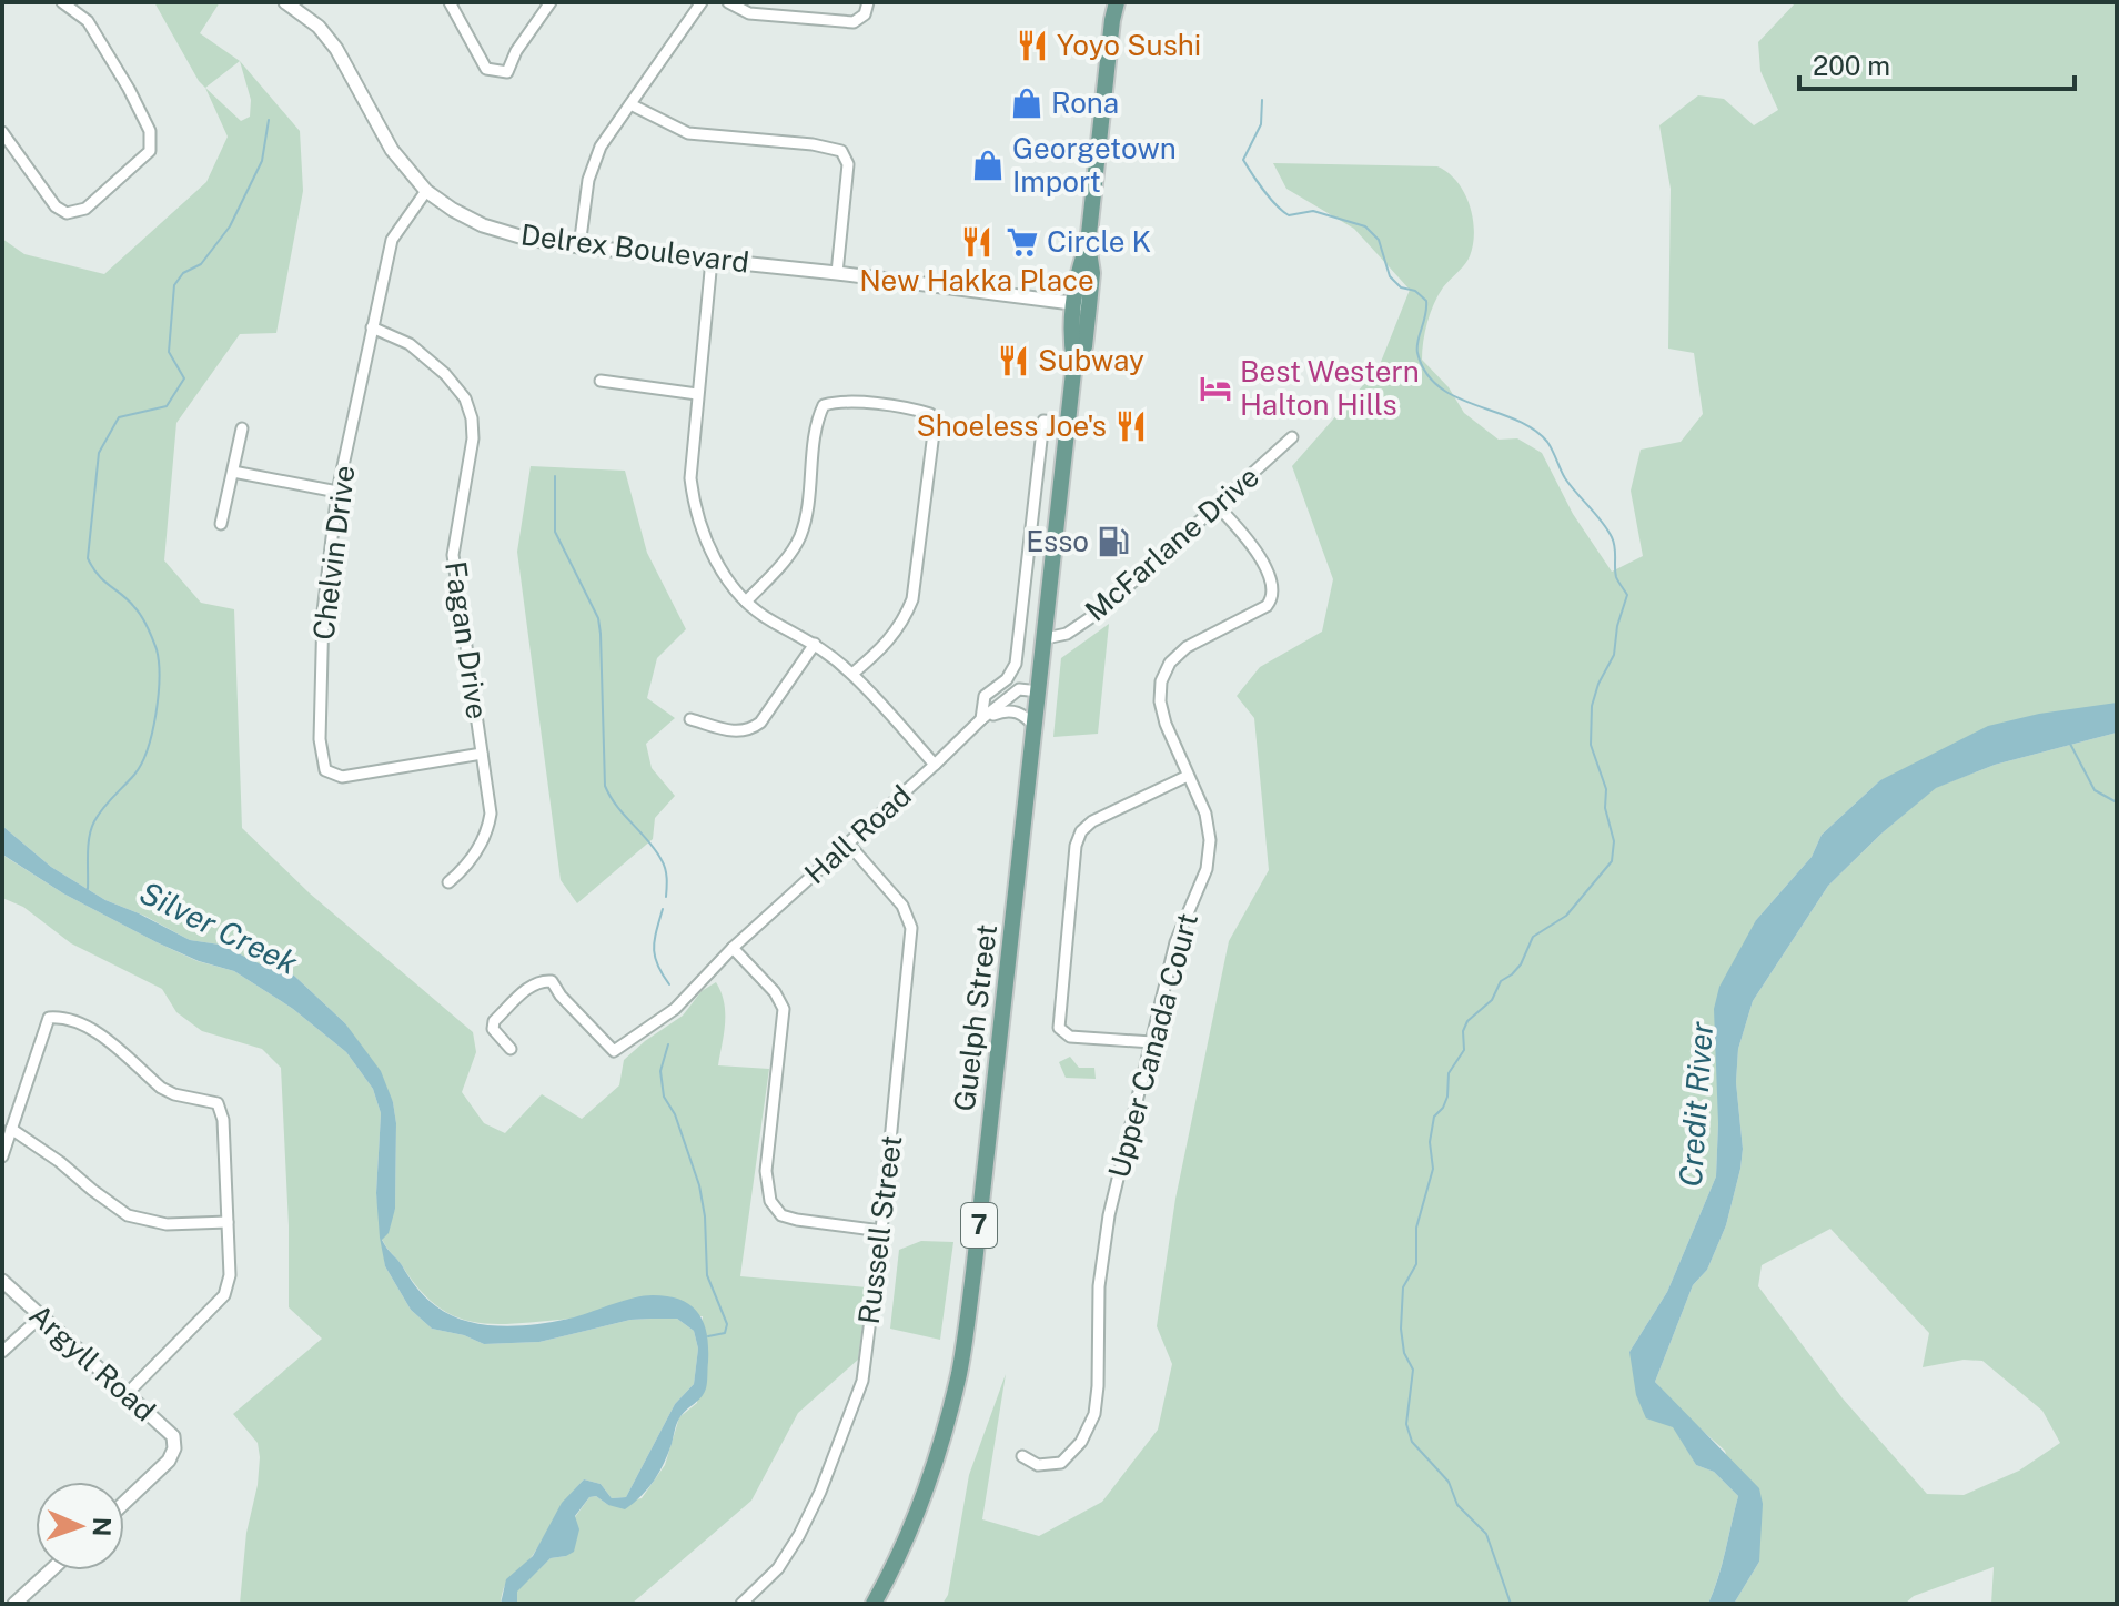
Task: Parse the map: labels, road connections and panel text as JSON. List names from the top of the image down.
{
  "streets": {
    "main road": ["Guelph Street", "7"],
    "street": [
      "Delrex Boulevard",
      "McFarlane Drive",
      "Chelvin Drive",
      "Fagan Drive",
      "Hall Road",
      "Upper Canada Court",
      "Russell Street",
      "Argyll Road"
    ]
  },
  "crossings": [
    ["Delrex Boulevard", "Chelvin Drive"],
    ["Delrex Boulevard", "Guelph Street"],
    ["McFarlane Drive", "Guelph Street"],
    ["McFarlane Drive", "Upper Canada Court"],
    ["Chelvin Drive", "Fagan Drive"],
    ["Hall Road", "Guelph Street"],
    ["Hall Road", "Russell Street"]
  ],
  "water": ["Silver Creek", "Credit River"],
  "places": {
    "restaurant": [
      "Yoyo Sushi",
      "New Hakka Place",
      "Subway",
      "Shoeless Joe's"
    ],
    "shop": ["Rona", "Georgetown Import"],
    "supermarket": ["Circle K"],
    "hotel": ["Best Western Halton Hills"],
    "fuel station": ["Esso"]
  },
  "scale_bar": "200 m",
  "north": "right"
}
